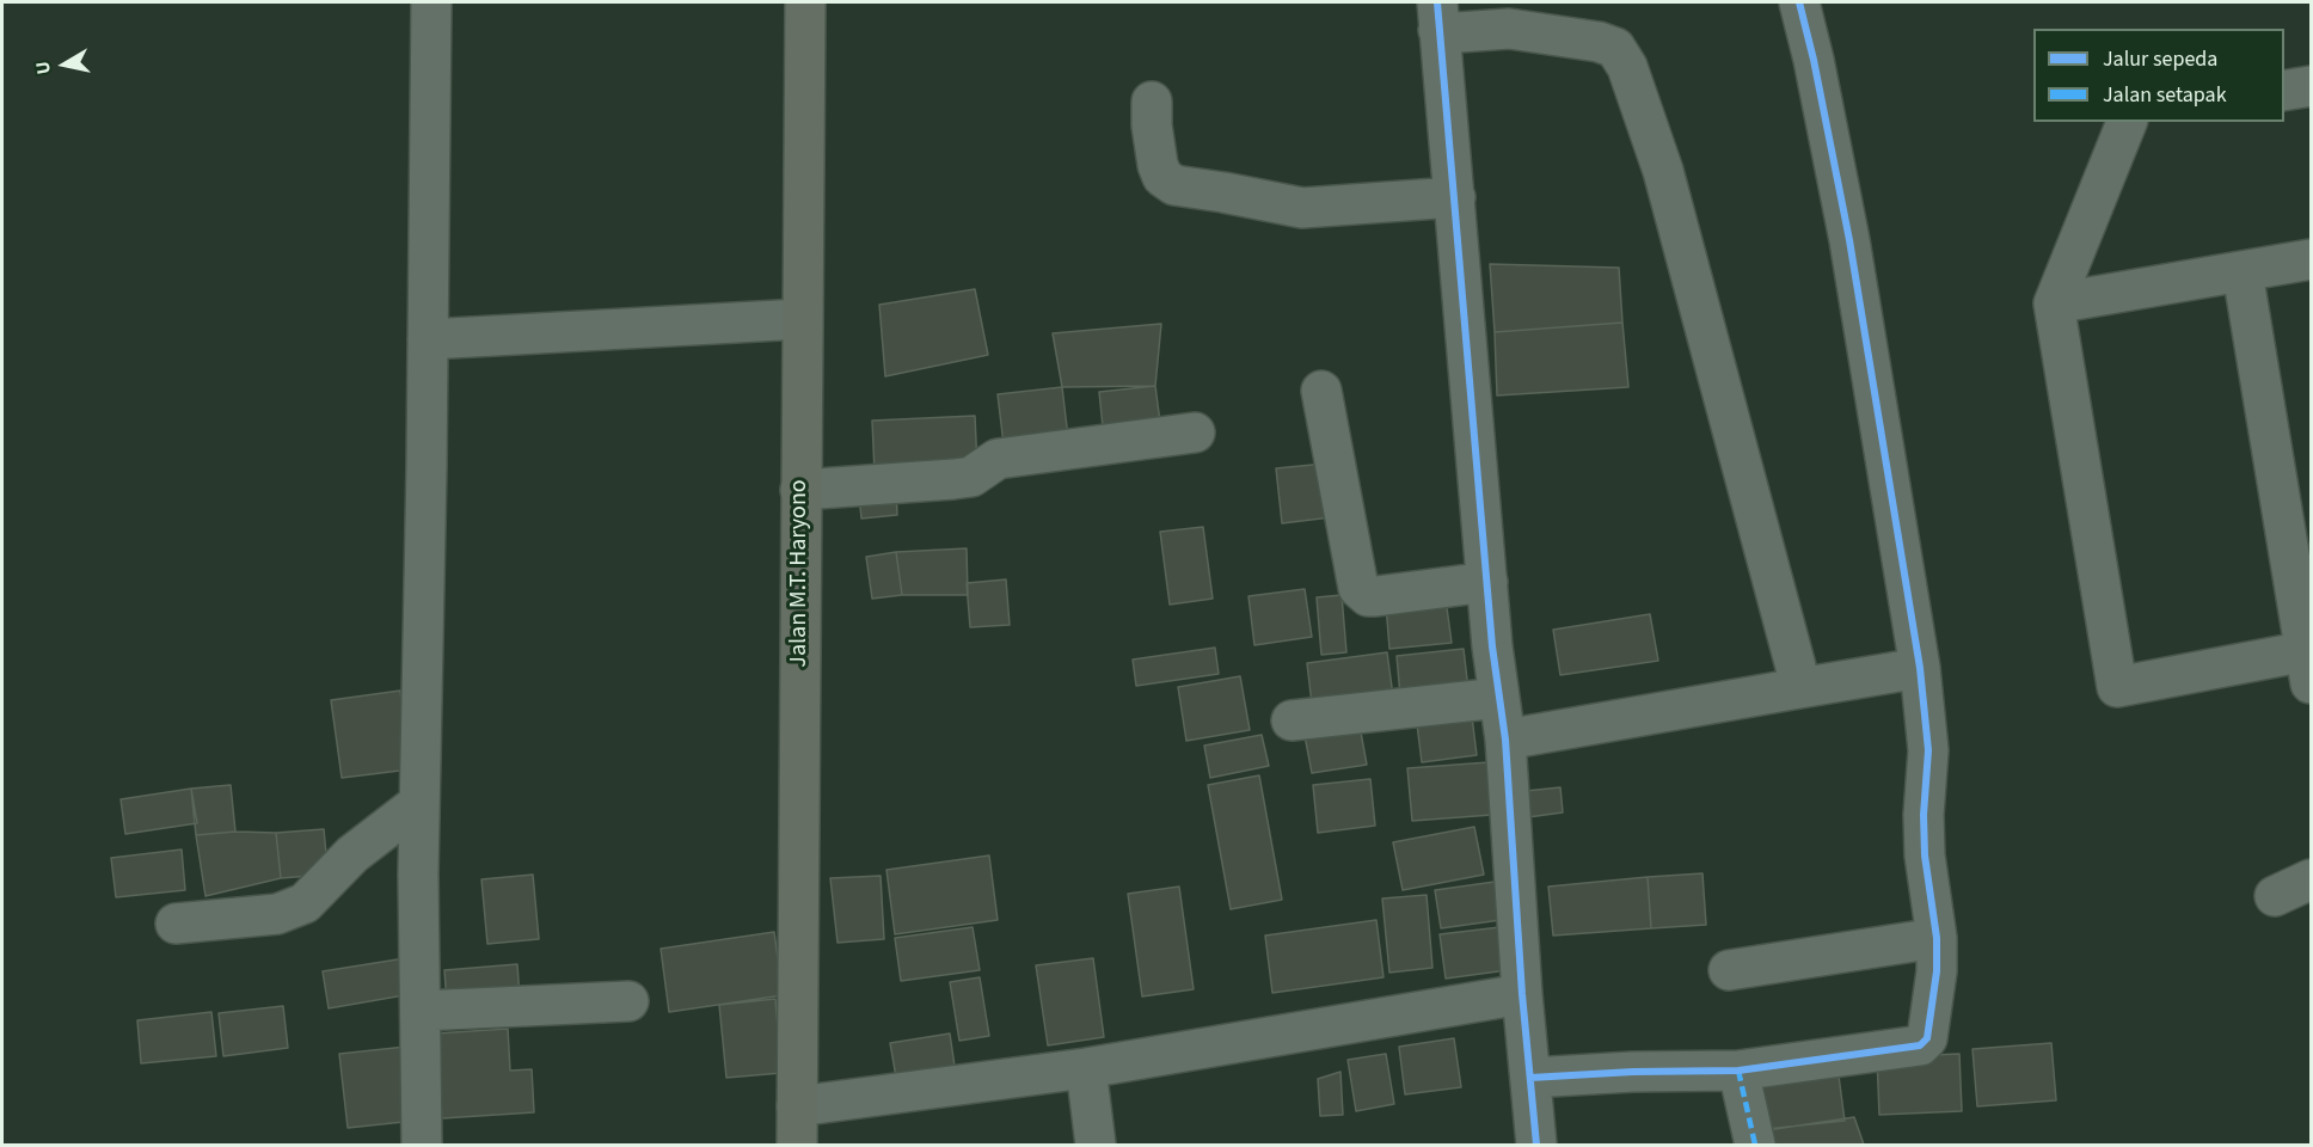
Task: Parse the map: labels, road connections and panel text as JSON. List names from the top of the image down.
{
  "streets": {
    "main road": ["Jalan M.T. Haryono"]
  },
  "legend": ["Jalur sepeda", "Jalan setapak"],
  "north": "left"
}
